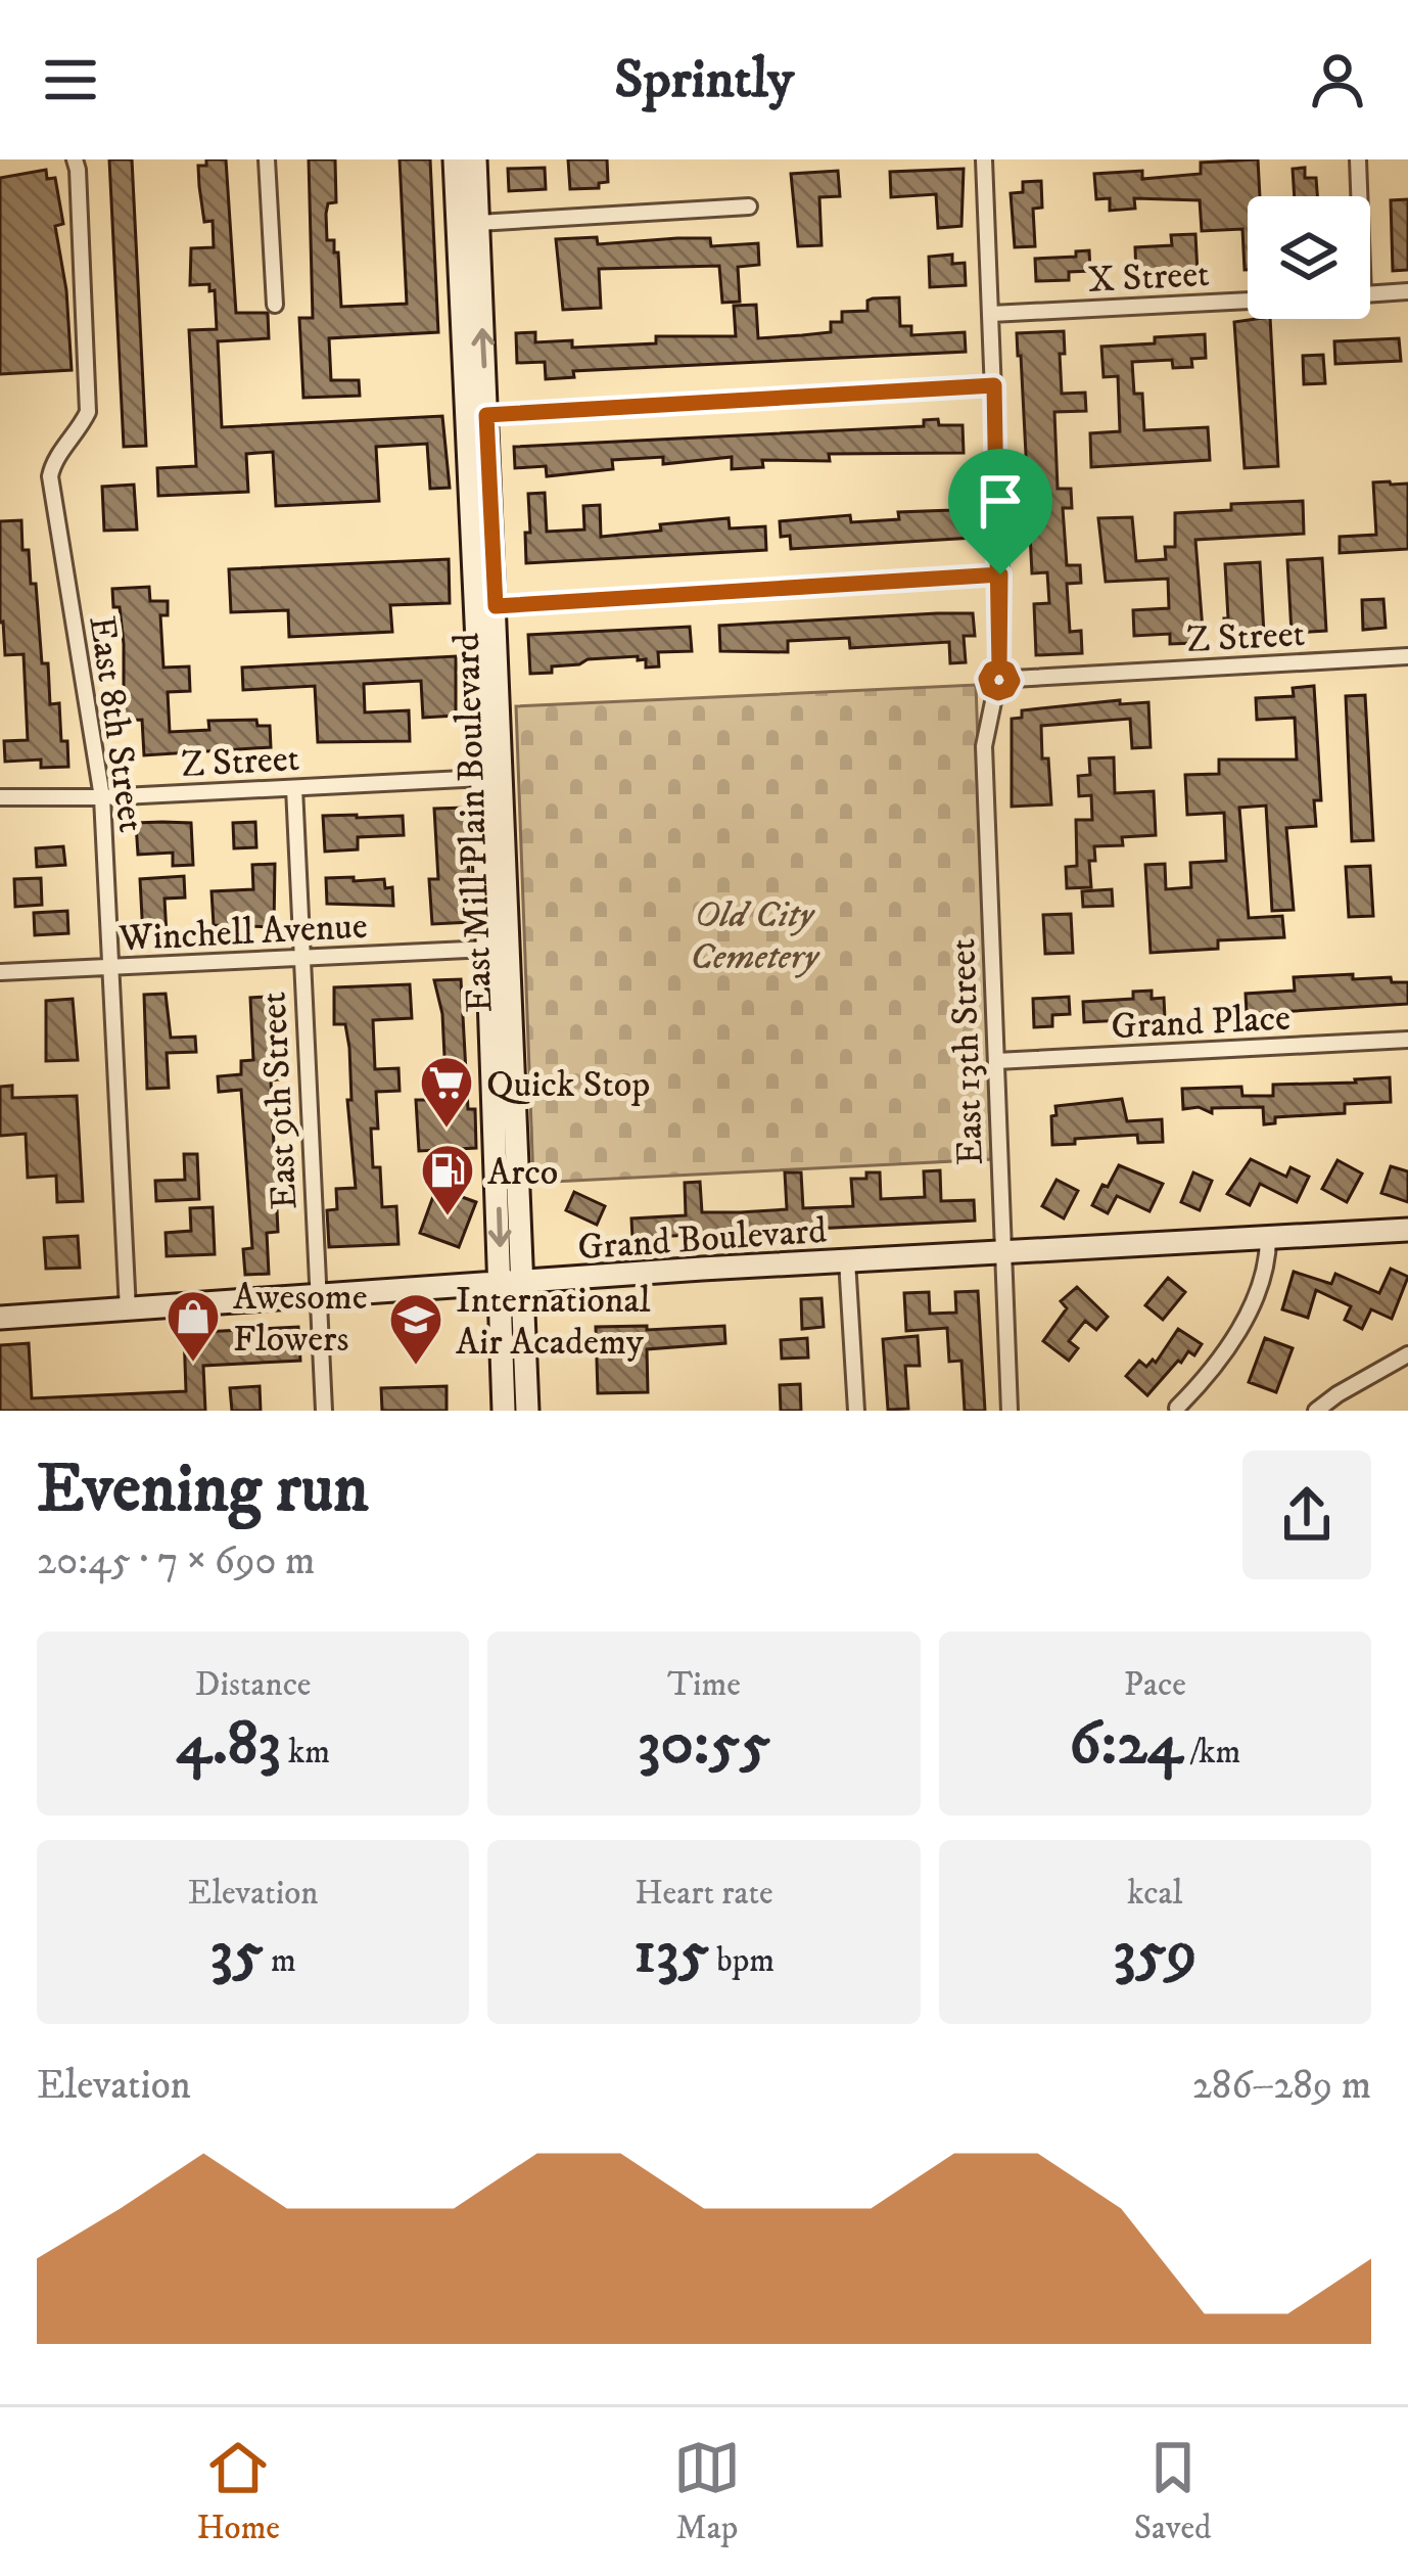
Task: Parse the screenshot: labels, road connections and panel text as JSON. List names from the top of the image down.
{
  "streets": {
    "main road": ["East Mill Plain Boulevard", "Grand Boulevard"],
    "street": [
      "X Street",
      "Z Street",
      "East 8th Street",
      "Winchell Avenue",
      "Grand Place",
      "East 13th Street",
      "East 9th Street"
    ]
  },
  "crossings": [
    ["Z Street", "East 8th Street"],
    ["Z Street", "East Mill Plain Boulevard"],
    ["Z Street", "East 13th Street"],
    ["Z Street", "East 9th Street"],
    ["East 8th Street", "Winchell Avenue"],
    ["East 8th Street", "Grand Boulevard"],
    ["East Mill Plain Boulevard", "Winchell Avenue"],
    ["East Mill Plain Boulevard", "Grand Boulevard"],
    ["Winchell Avenue", "East 9th Street"],
    ["Grand Place", "East 13th Street"],
    ["East 13th Street", "Grand Boulevard"],
    ["East 9th Street", "Grand Boulevard"]
  ],
  "parks": ["Old City Cemetery"],
  "places": {
    "supermarket": ["Quick Stop"],
    "fuel station": ["Arco"],
    "shop": ["Awesome Flowers"],
    "school or university": ["International Air Academy"]
  },
  "page": {
    "header": "Sprintly",
    "heading": ["Evening run", "20:45 · 7 × 690 m"],
    "stats": [
      ["Distance", "4.83 km"],
      ["Time", "30:55"],
      ["Pace", "6:24 /km"],
      ["Elevation", "35 m"],
      ["Heart rate", "135 bpm"],
      ["kcal", "359"]
    ],
    "chart": ["Elevation", "286–289 m"],
    "tabs": ["Home", "Map", "Saved"]
  }
}
